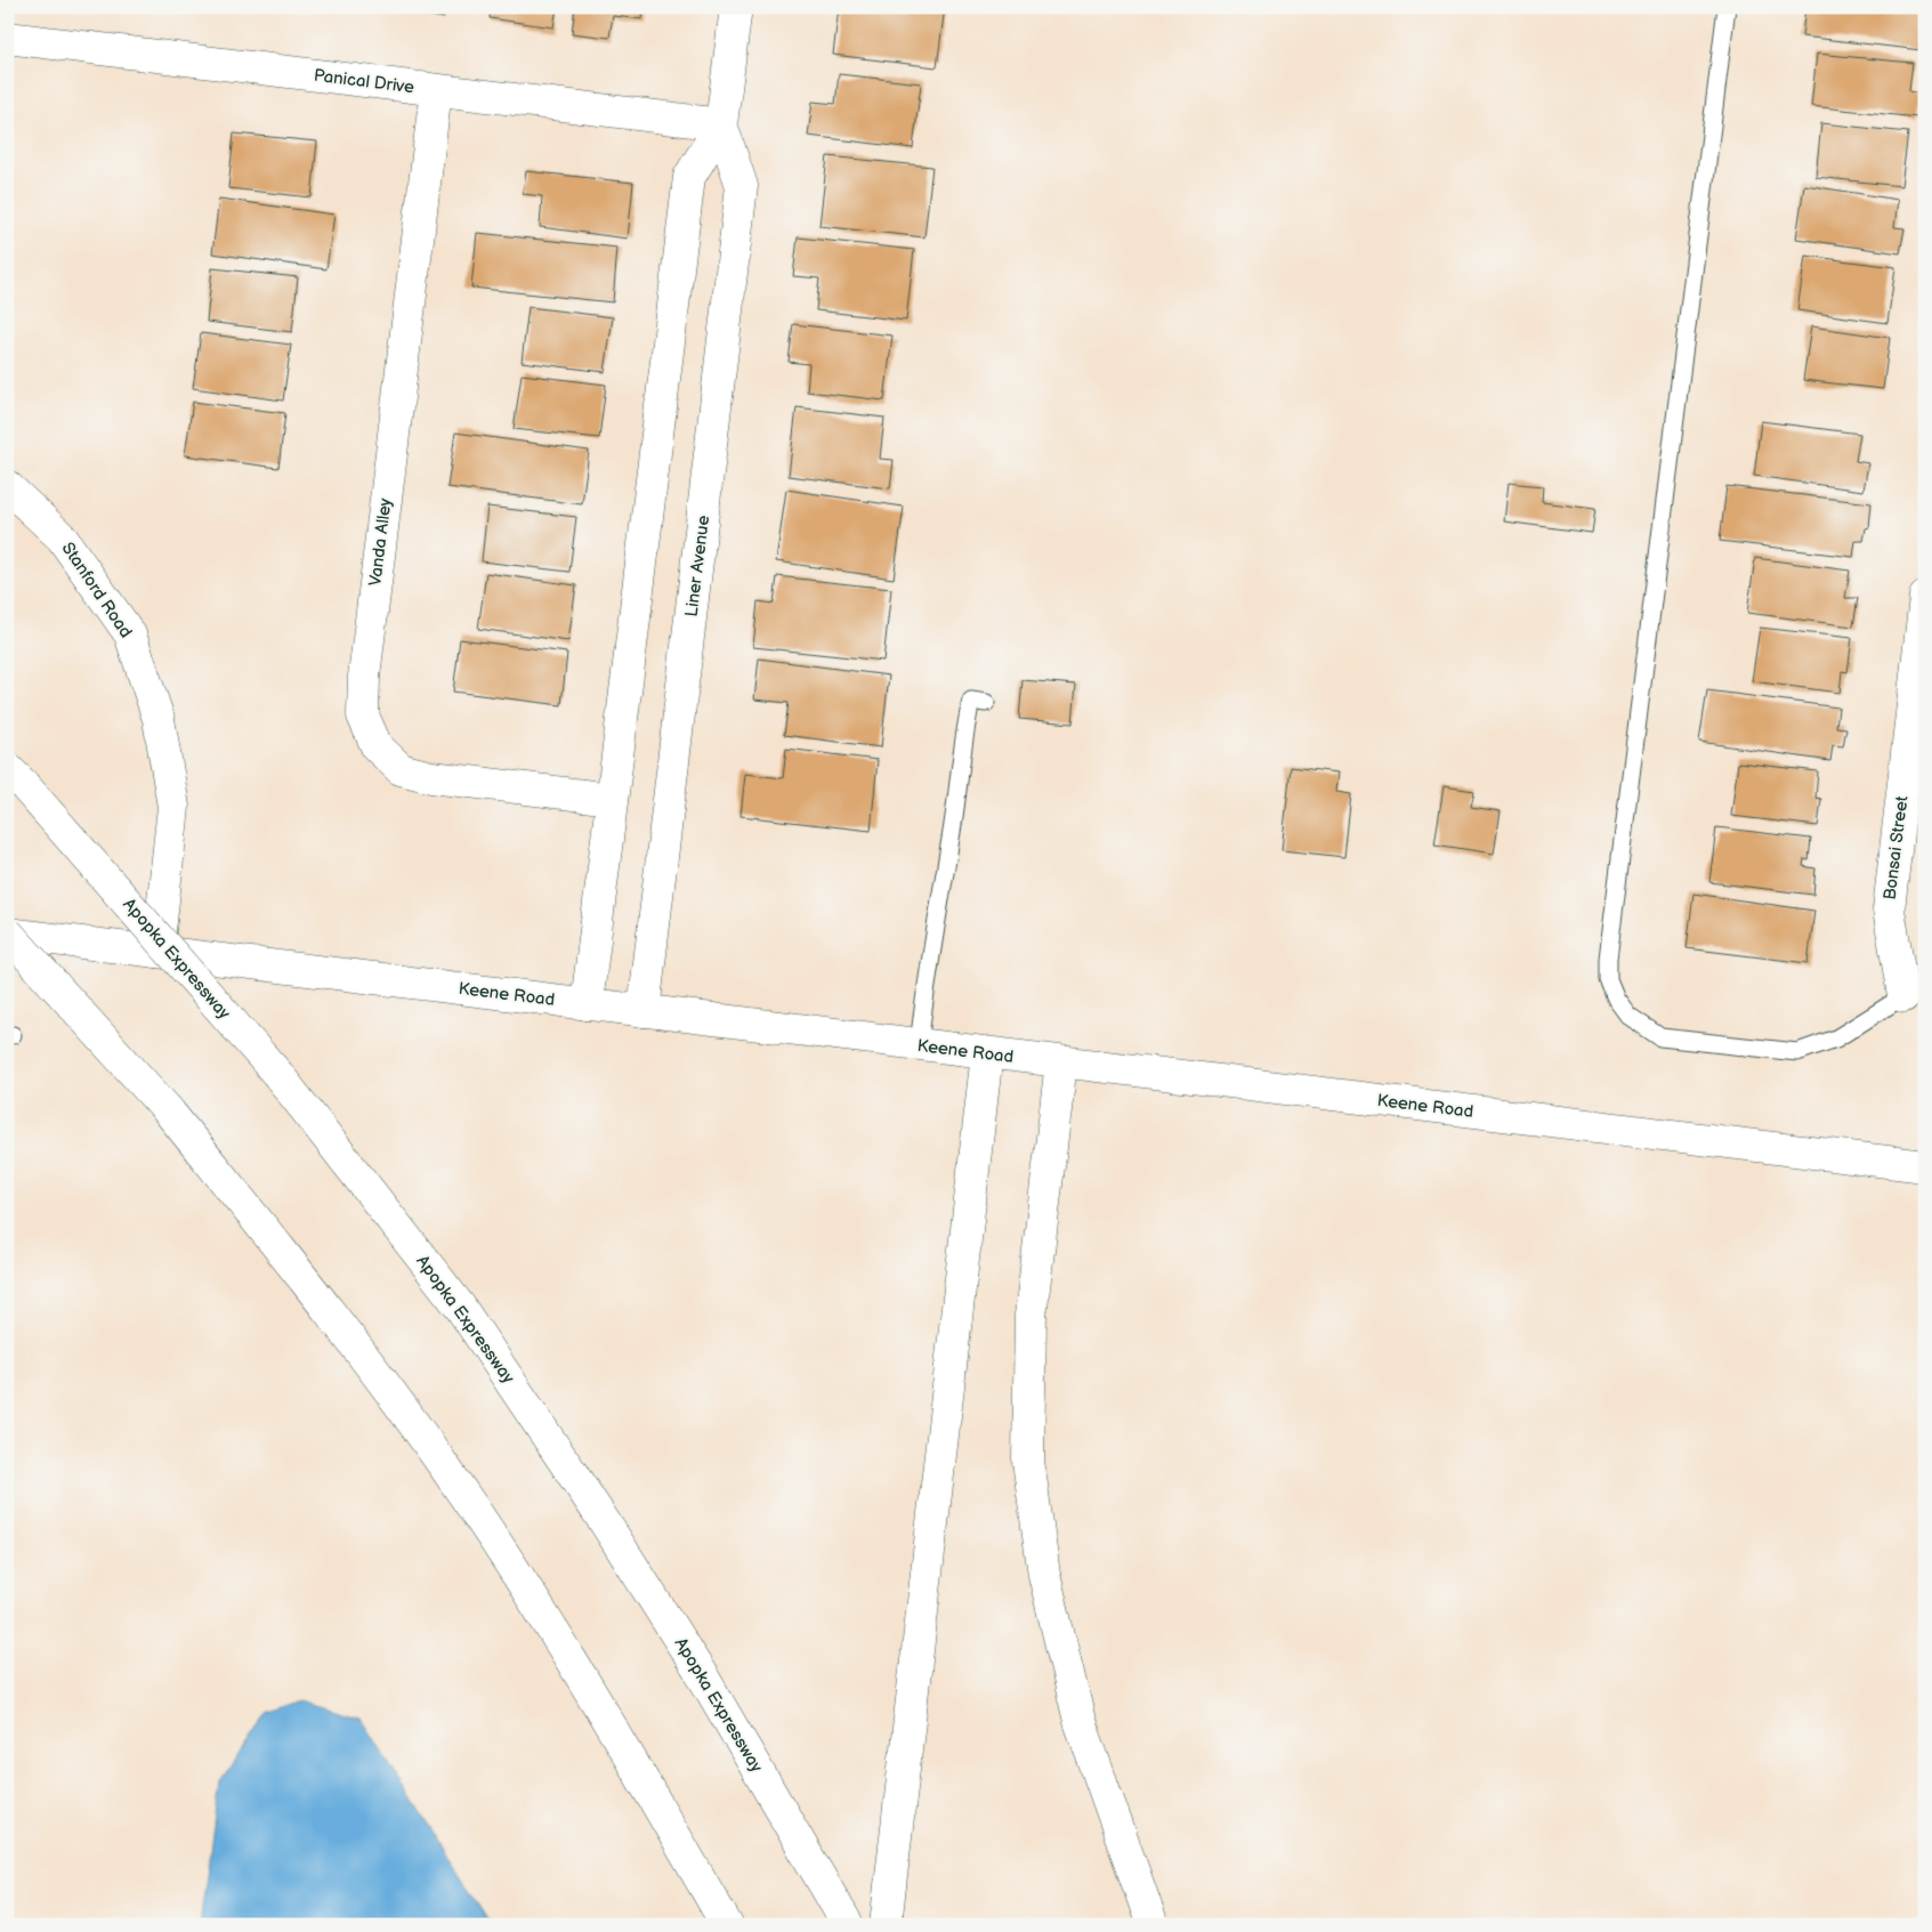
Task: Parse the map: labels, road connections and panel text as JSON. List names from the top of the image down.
{
  "streets": {
    "main road": [
      "Panical Drive",
      "Vanda Alley",
      "Liner Avenue",
      "Stanford Road",
      "Bonsai Street",
      "Apopka Expressway",
      "Keene Road"
    ]
  },
  "crossings": [
    ["Panical Drive", "Vanda Alley"],
    ["Panical Drive", "Liner Avenue"],
    ["Vanda Alley", "Liner Avenue"],
    ["Liner Avenue", "Keene Road"],
    ["Stanford Road", "Keene Road"]
  ]
}
